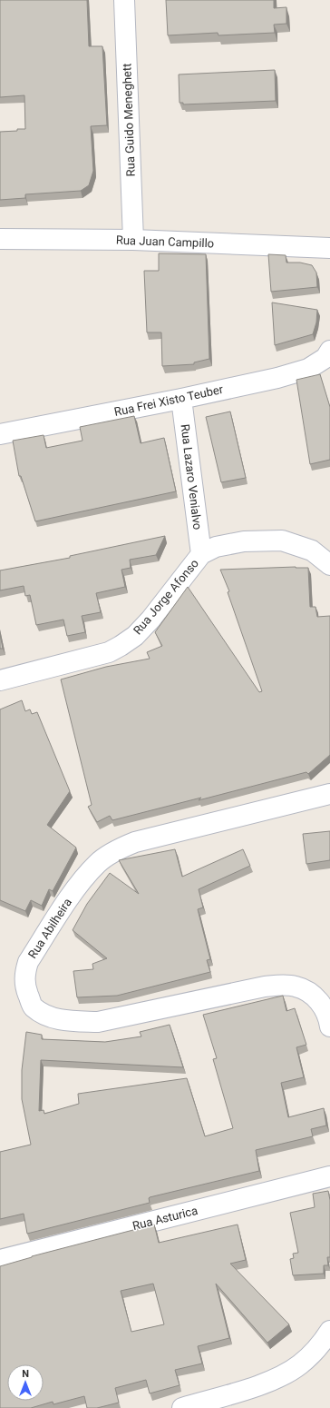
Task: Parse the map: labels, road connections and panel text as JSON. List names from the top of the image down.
{
  "streets": {
    "street": [
      "Rua Guido Meneghett",
      "Rua Juan Campillo",
      "Rua Frei Xisto Teuber",
      "Rua Lazaro Venialvo",
      "Rua Jorge Afonso",
      "Rua Abilheira",
      "Rua Asturica"
    ]
  },
  "crossings": [
    ["Rua Guido Meneghett", "Rua Juan Campillo"],
    ["Rua Frei Xisto Teuber", "Rua Lazaro Venialvo"],
    ["Rua Lazaro Venialvo", "Rua Jorge Afonso"]
  ],
  "north": "top"
}
